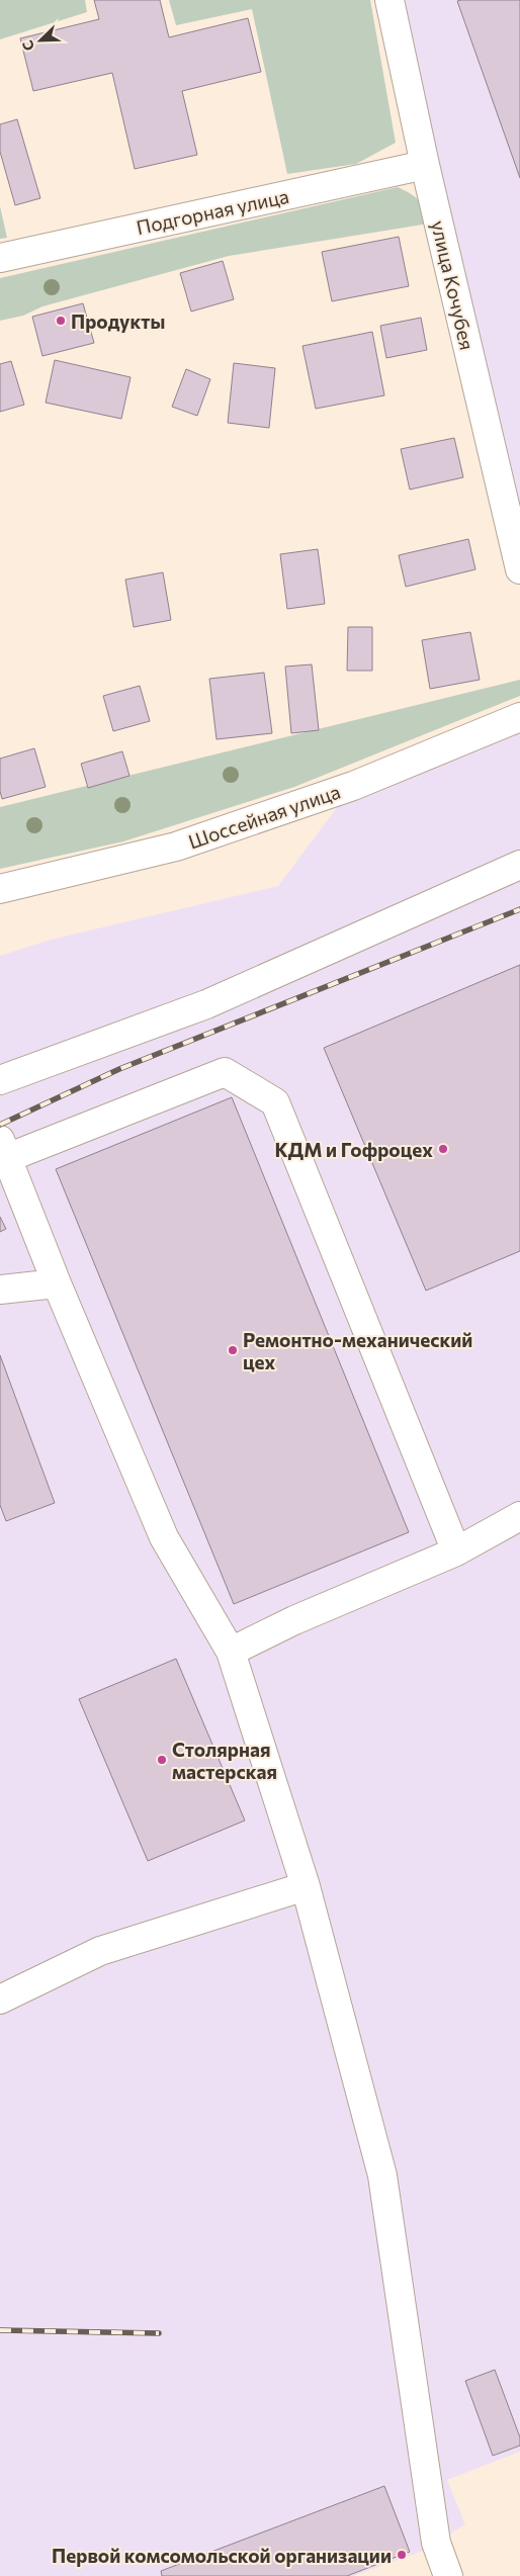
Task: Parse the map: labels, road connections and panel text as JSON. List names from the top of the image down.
{
  "streets": {
    "street": ["Подгорная улица", "улица Кочубея", "Шоссейная улица"]
  },
  "crossings": [
    ["Подгорная улица", "улица Кочубея"]
  ],
  "places": [
    "Продукты",
    "КДМ и Гофроцех",
    "Ремонтно-механический цех",
    "Столярная мастерская",
    "Первой комсомольской организации"
  ],
  "north": "bottom left"
}
